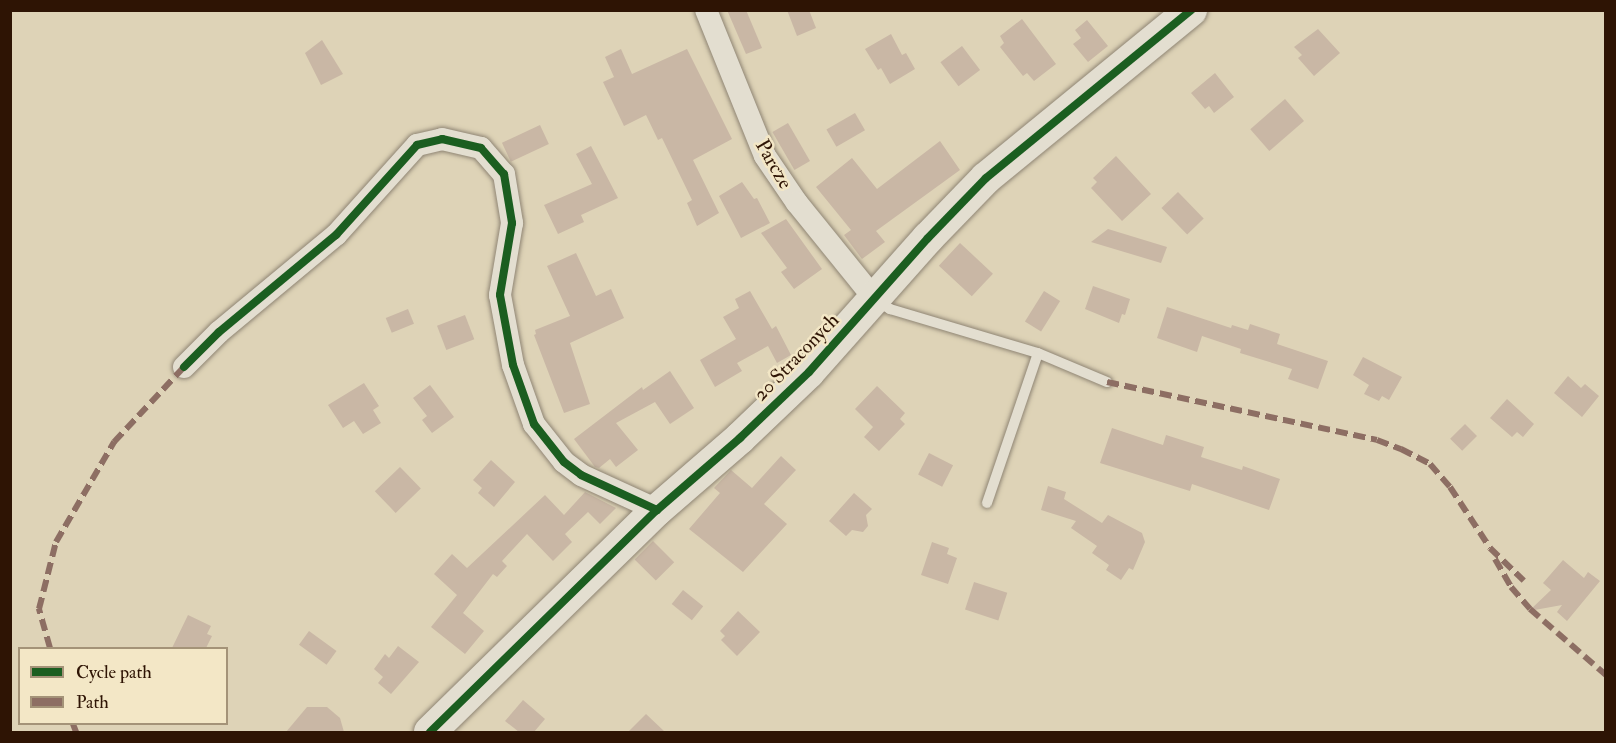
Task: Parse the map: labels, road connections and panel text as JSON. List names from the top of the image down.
{
  "streets": {
    "main road": ["20 Straconych"],
    "street": ["Parcze"]
  },
  "crossings": [
    ["Parcze", "20 Straconych"]
  ],
  "legend": ["Cycle path", "Path"]
}
